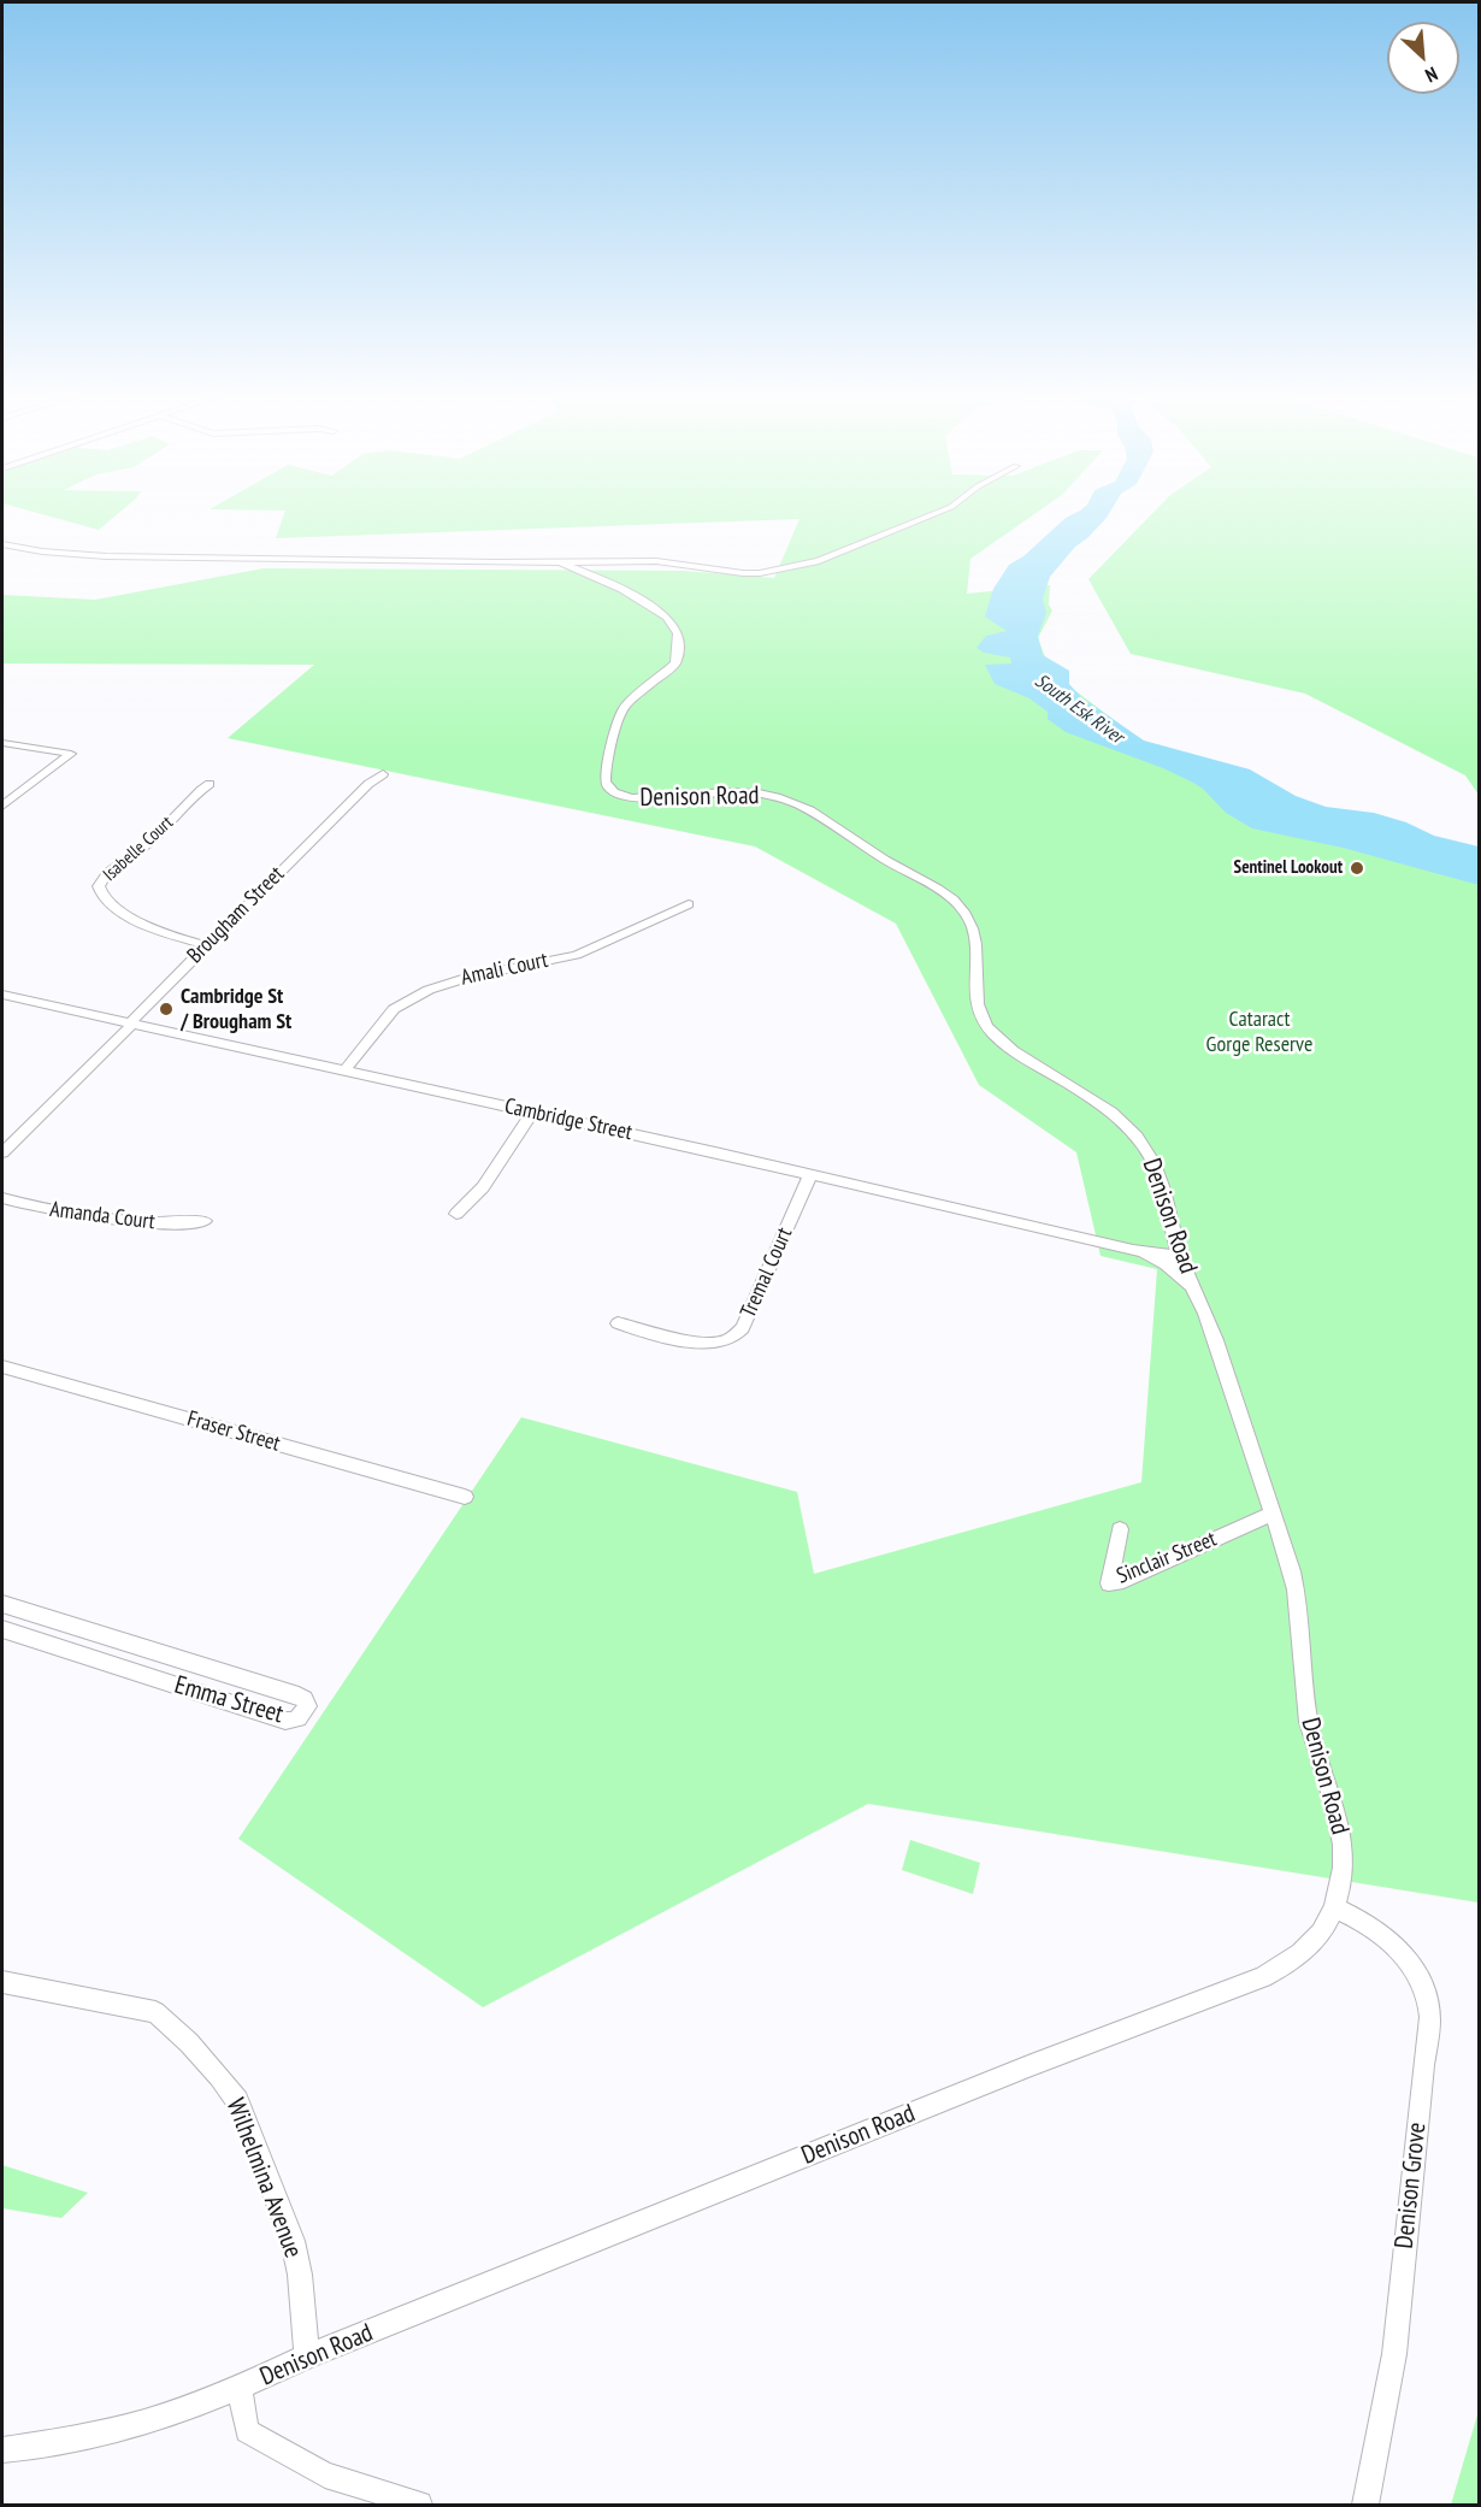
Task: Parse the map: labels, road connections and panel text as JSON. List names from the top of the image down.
{
  "streets": {
    "street": [
      "Denison Road",
      "Isabelle Court",
      "Brougham Street",
      "Amali Court",
      "Cambridge Street",
      "Amanda Court",
      "Tremal Court",
      "Fraser Street",
      "Sinclair Street",
      "Emma Street",
      "Wilhelmina Avenue",
      "Denison Grove"
    ]
  },
  "crossings": [
    ["Denison Road", "Cambridge Street"],
    ["Denison Road", "Sinclair Street"],
    ["Denison Road", "Wilhelmina Avenue"],
    ["Denison Road", "Denison Grove"],
    ["Isabelle Court", "Brougham Street"],
    ["Brougham Street", "Cambridge Street"],
    ["Amali Court", "Cambridge Street"],
    ["Cambridge Street", "Tremal Court"]
  ],
  "water": ["South Esk River"],
  "parks": ["Cataract Gorge Reserve"],
  "places": ["Sentinel Lookout", "Cambridge St / Brougham St"],
  "north": "bottom right"
}
